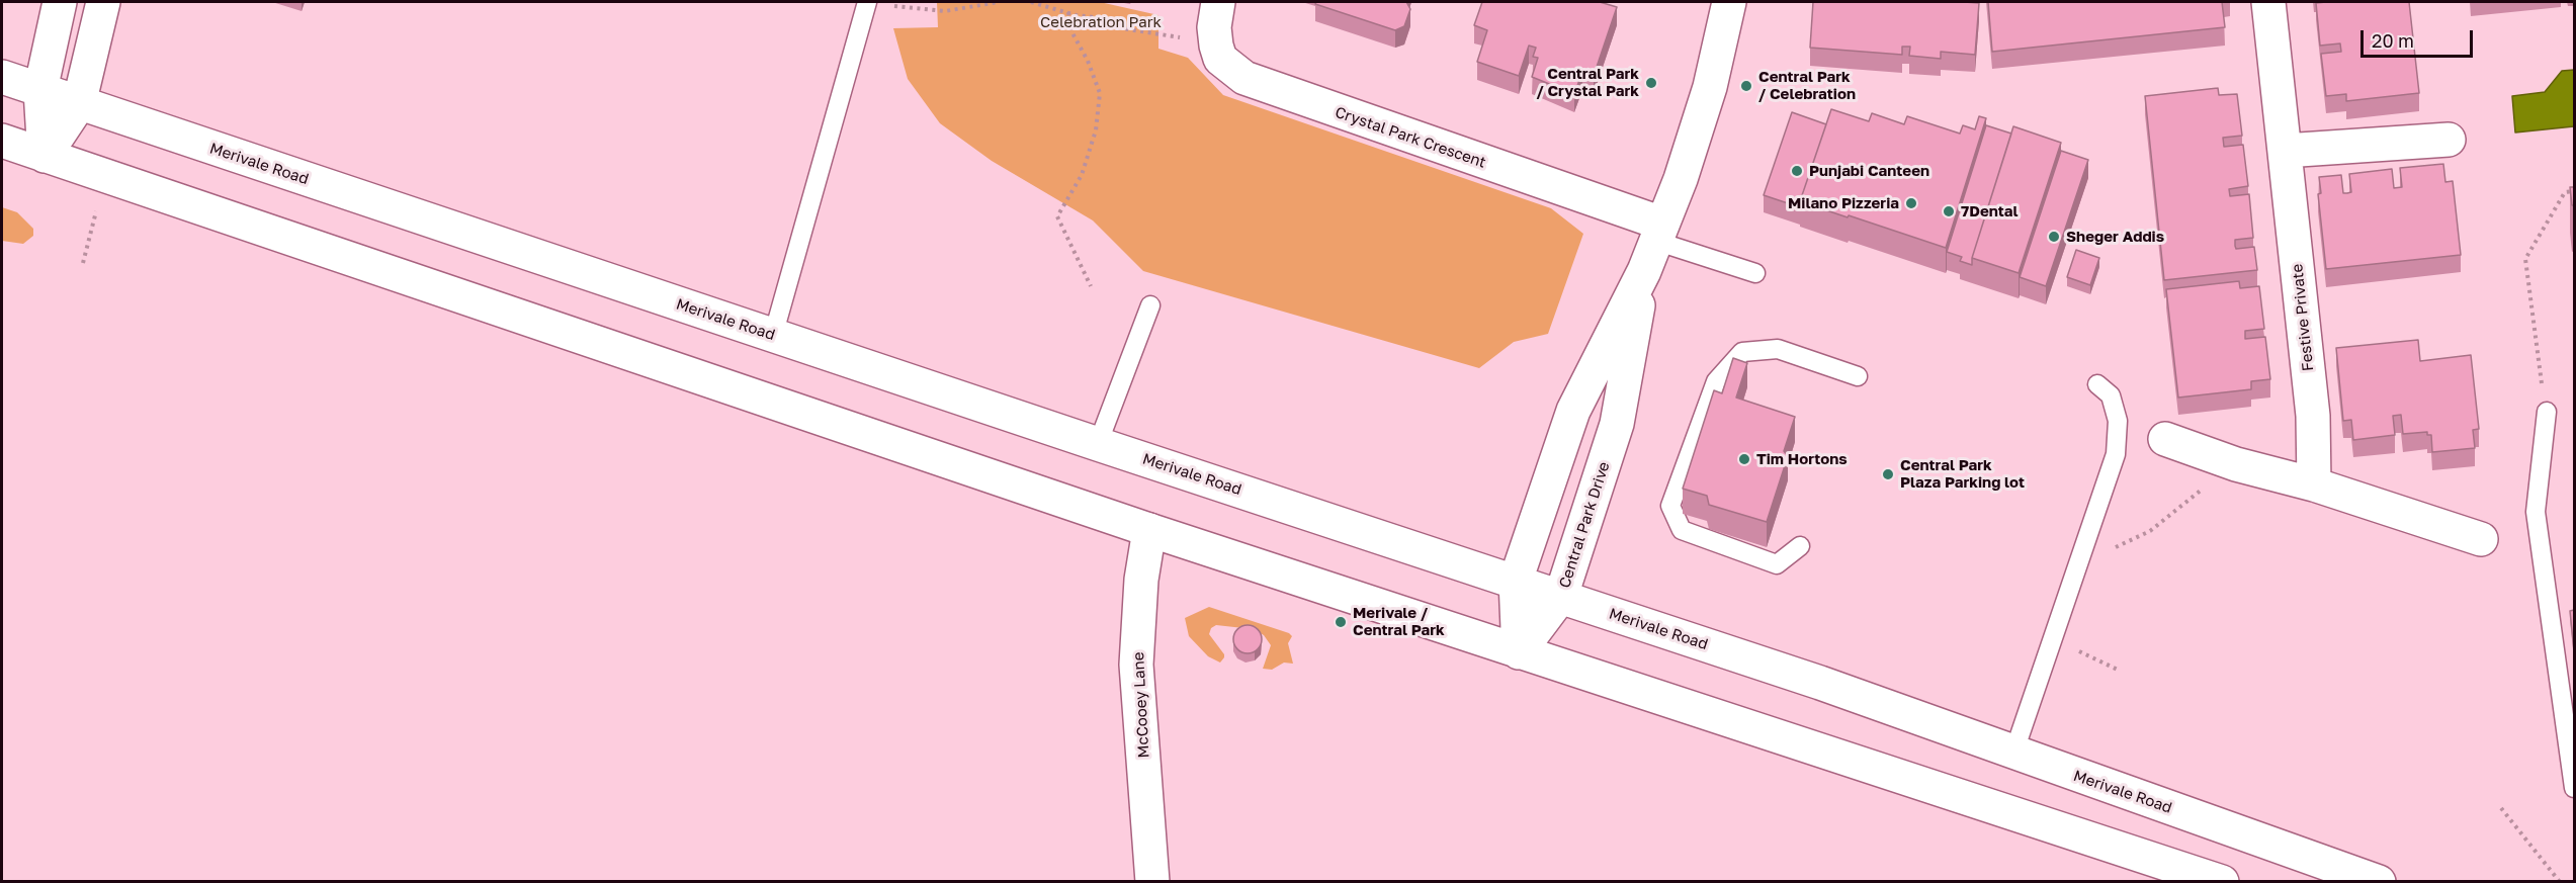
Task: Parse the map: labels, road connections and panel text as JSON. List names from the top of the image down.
{
  "streets": {
    "main road": [
      "Crystal Park Crescent",
      "Merivale Road",
      "Festive Private",
      "Central Park Drive",
      "McCooey Lane"
    ]
  },
  "crossings": [
    ["Crystal Park Crescent", "Central Park Drive"],
    ["Merivale Road", "Central Park Drive"]
  ],
  "parks": ["Celebration Park"],
  "places": [
    "Central Park / Crystal Park",
    "Central Park / Celebration",
    "Punjabi Canteen",
    "Milano Pizzeria",
    "7Dental",
    "Sheger Addis",
    "Tim Hortons",
    "Central Park Plaza Parking lot",
    "Merivale / Central Park"
  ],
  "scale_bar": "20 m"
}
